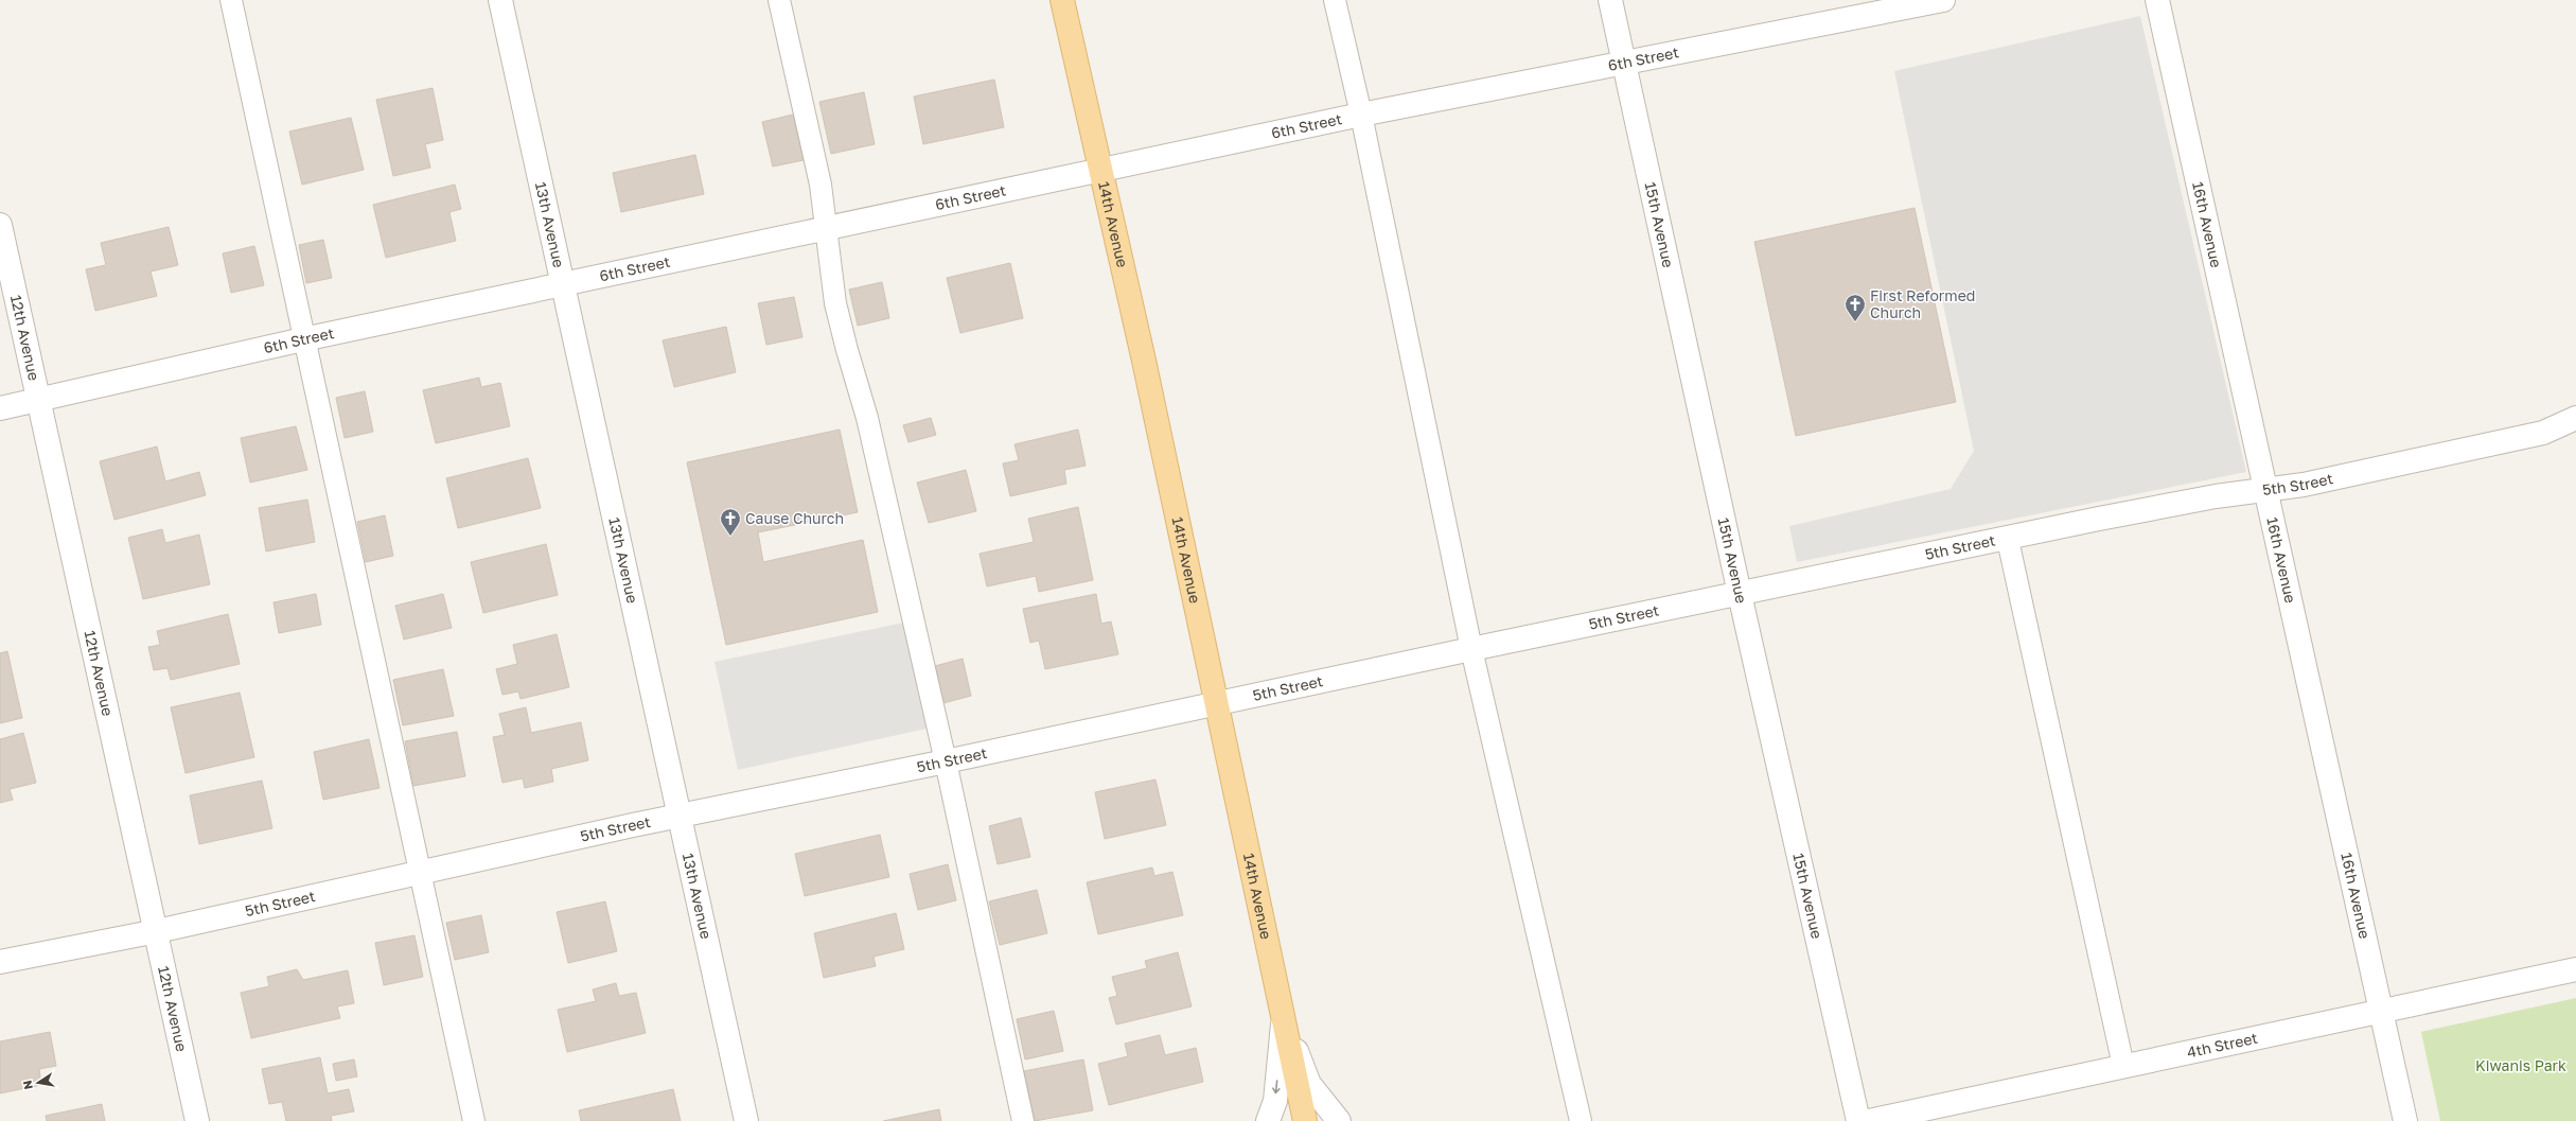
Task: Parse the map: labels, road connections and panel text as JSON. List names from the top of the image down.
{
  "streets": {
    "main road": ["14th Avenue"],
    "street": [
      "6th Street",
      "13th Avenue",
      "15th Avenue",
      "16th Avenue",
      "12th Avenue",
      "5th Street",
      "4th Street"
    ]
  },
  "crossings": [
    ["6th Street", "13th Avenue"],
    ["6th Street", "14th Avenue"],
    ["6th Street", "15th Avenue"],
    ["6th Street", "12th Avenue"],
    ["13th Avenue", "5th Street"],
    ["14th Avenue", "5th Street"],
    ["15th Avenue", "5th Street"],
    ["16th Avenue", "5th Street"],
    ["16th Avenue", "4th Street"],
    ["12th Avenue", "5th Street"]
  ],
  "parks": ["Kiwanis Park"],
  "places": {
    "church": ["First Reformed Church", "Cause Church"]
  },
  "north": "left"
}
